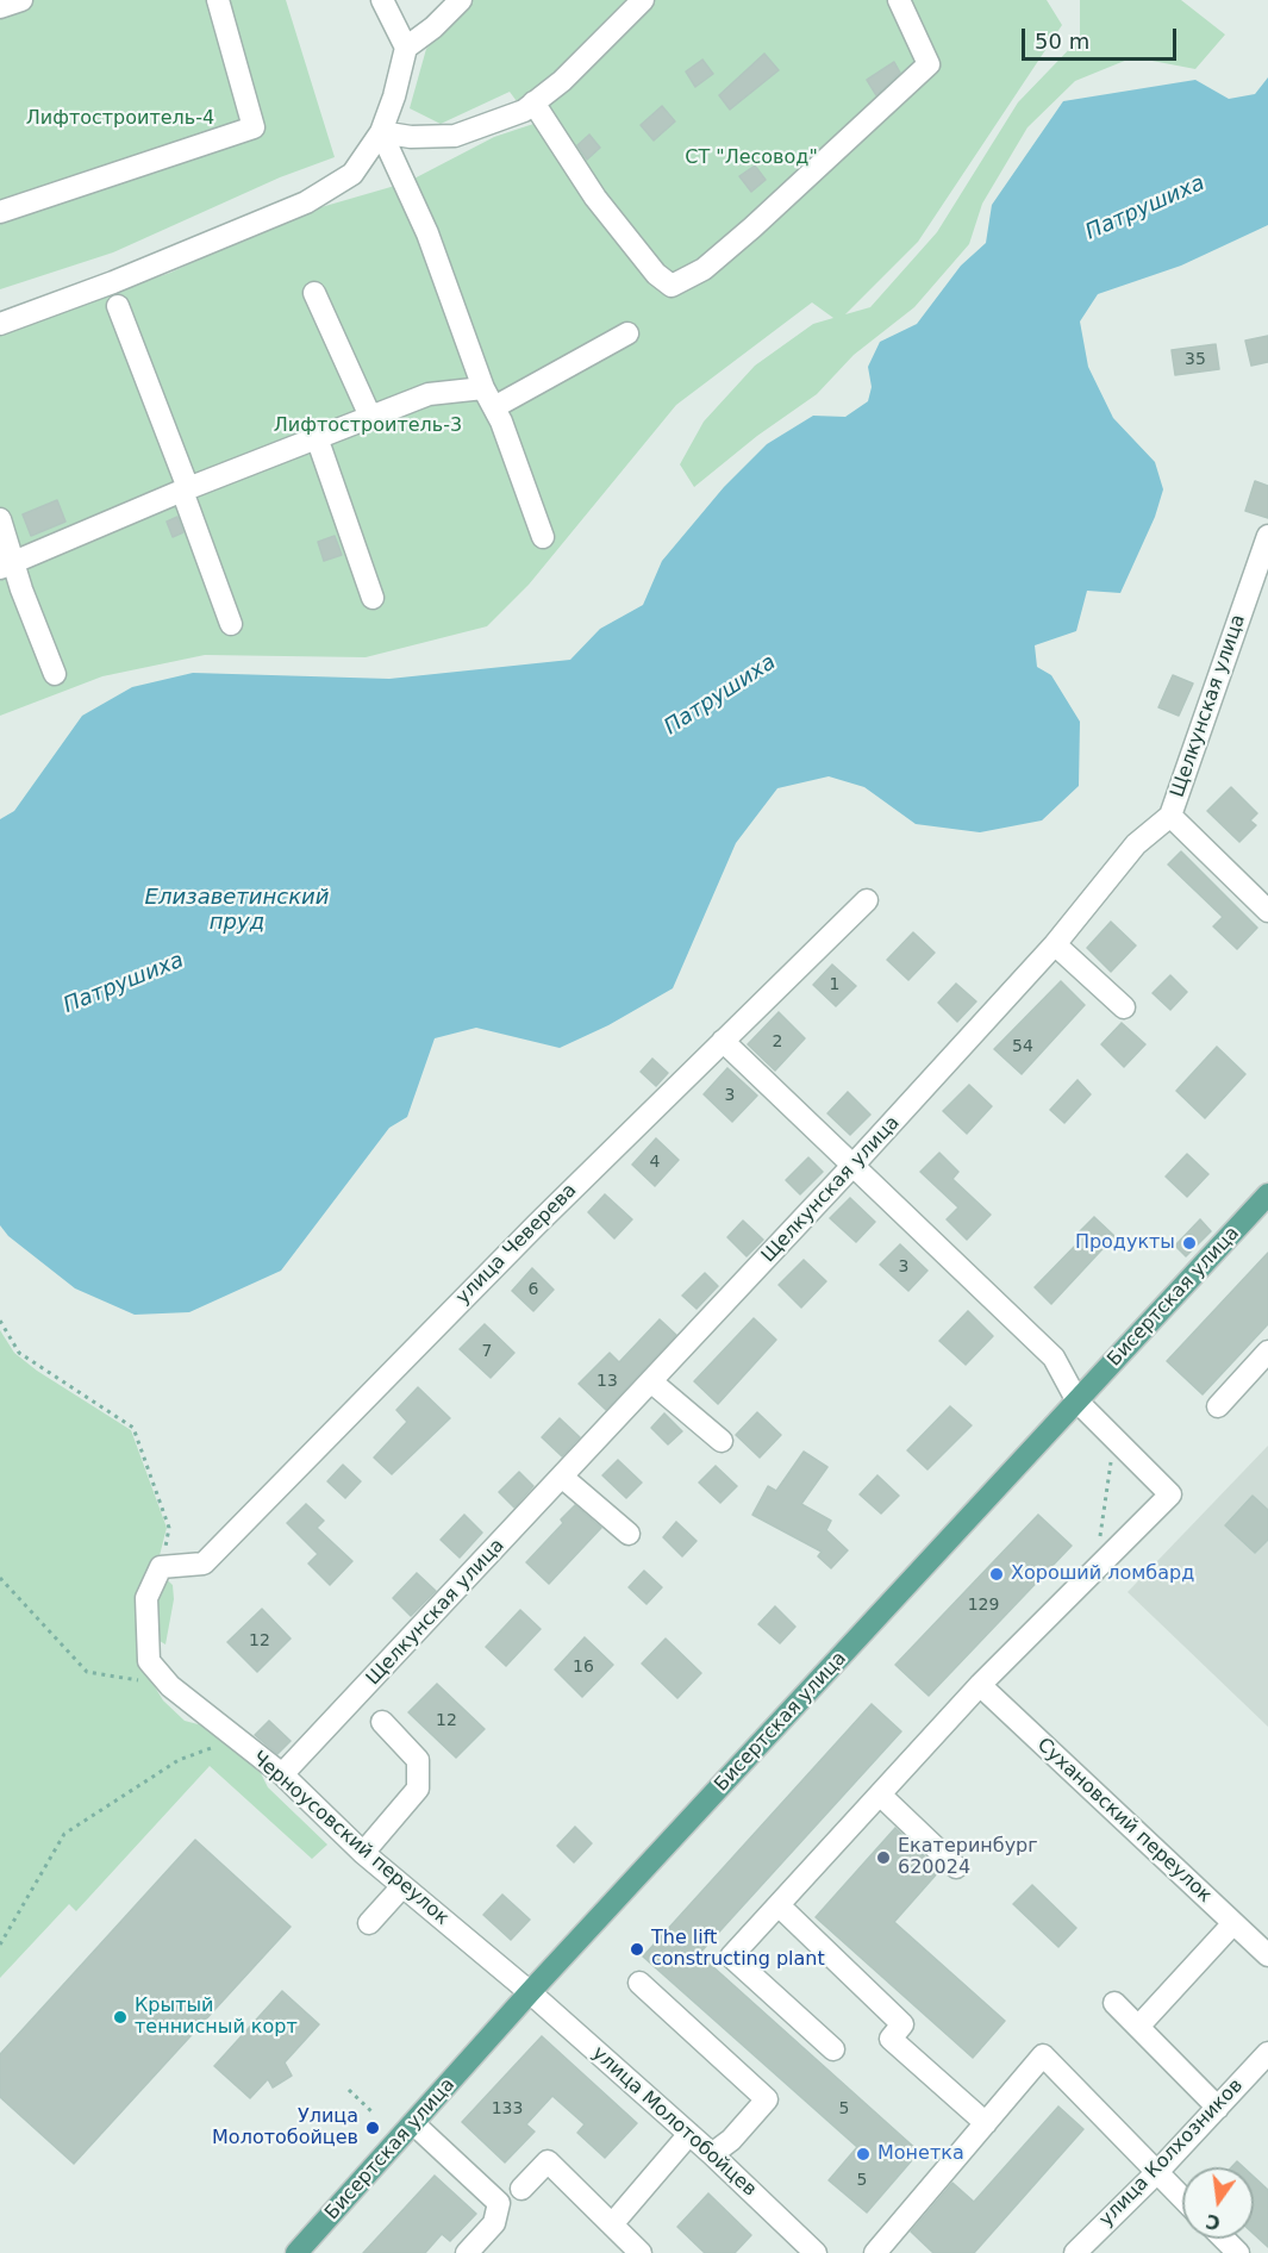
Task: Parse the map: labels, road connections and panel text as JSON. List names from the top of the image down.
{
  "streets": {
    "main road": ["Бисертская улица"],
    "street": [
      "Щелкунская улица",
      "улица Чеверева",
      "Сухановский переулок",
      "Черноусовский переулок",
      "улица Молотобойцев",
      "улица Колхозников"
    ]
  },
  "crossings": [
    ["Щелкунская улица", "Черноусовский переулок"],
    ["улица Чеверева", "Черноусовский переулок"],
    ["Бисертская улица", "Черноусовский переулок"],
    ["Бисертская улица", "улица Молотобойцев"],
    ["Черноусовский переулок", "улица Молотобойцев"]
  ],
  "water": ["Патрушиха", "Елизаветинский пруд"],
  "parks": ["Лифтостроитель-4", "СТ \"Лесовод\"", "Лифтостроитель-3"],
  "places": [
    "Продукты",
    "Хороший ломбард",
    "Екатеринбург 620024",
    "The lift constructing plant",
    "Крытый теннисный корт",
    "Улица Молотобойцев",
    "Монетка"
  ],
  "house_numbers": [
    "35",
    "1",
    "2",
    "54",
    "3",
    "4",
    "3",
    "6",
    "7",
    "13",
    "129",
    "12",
    "16",
    "12",
    "133",
    "5",
    "5"
  ],
  "scale_bar": "50 m",
  "north": "bottom"
}
